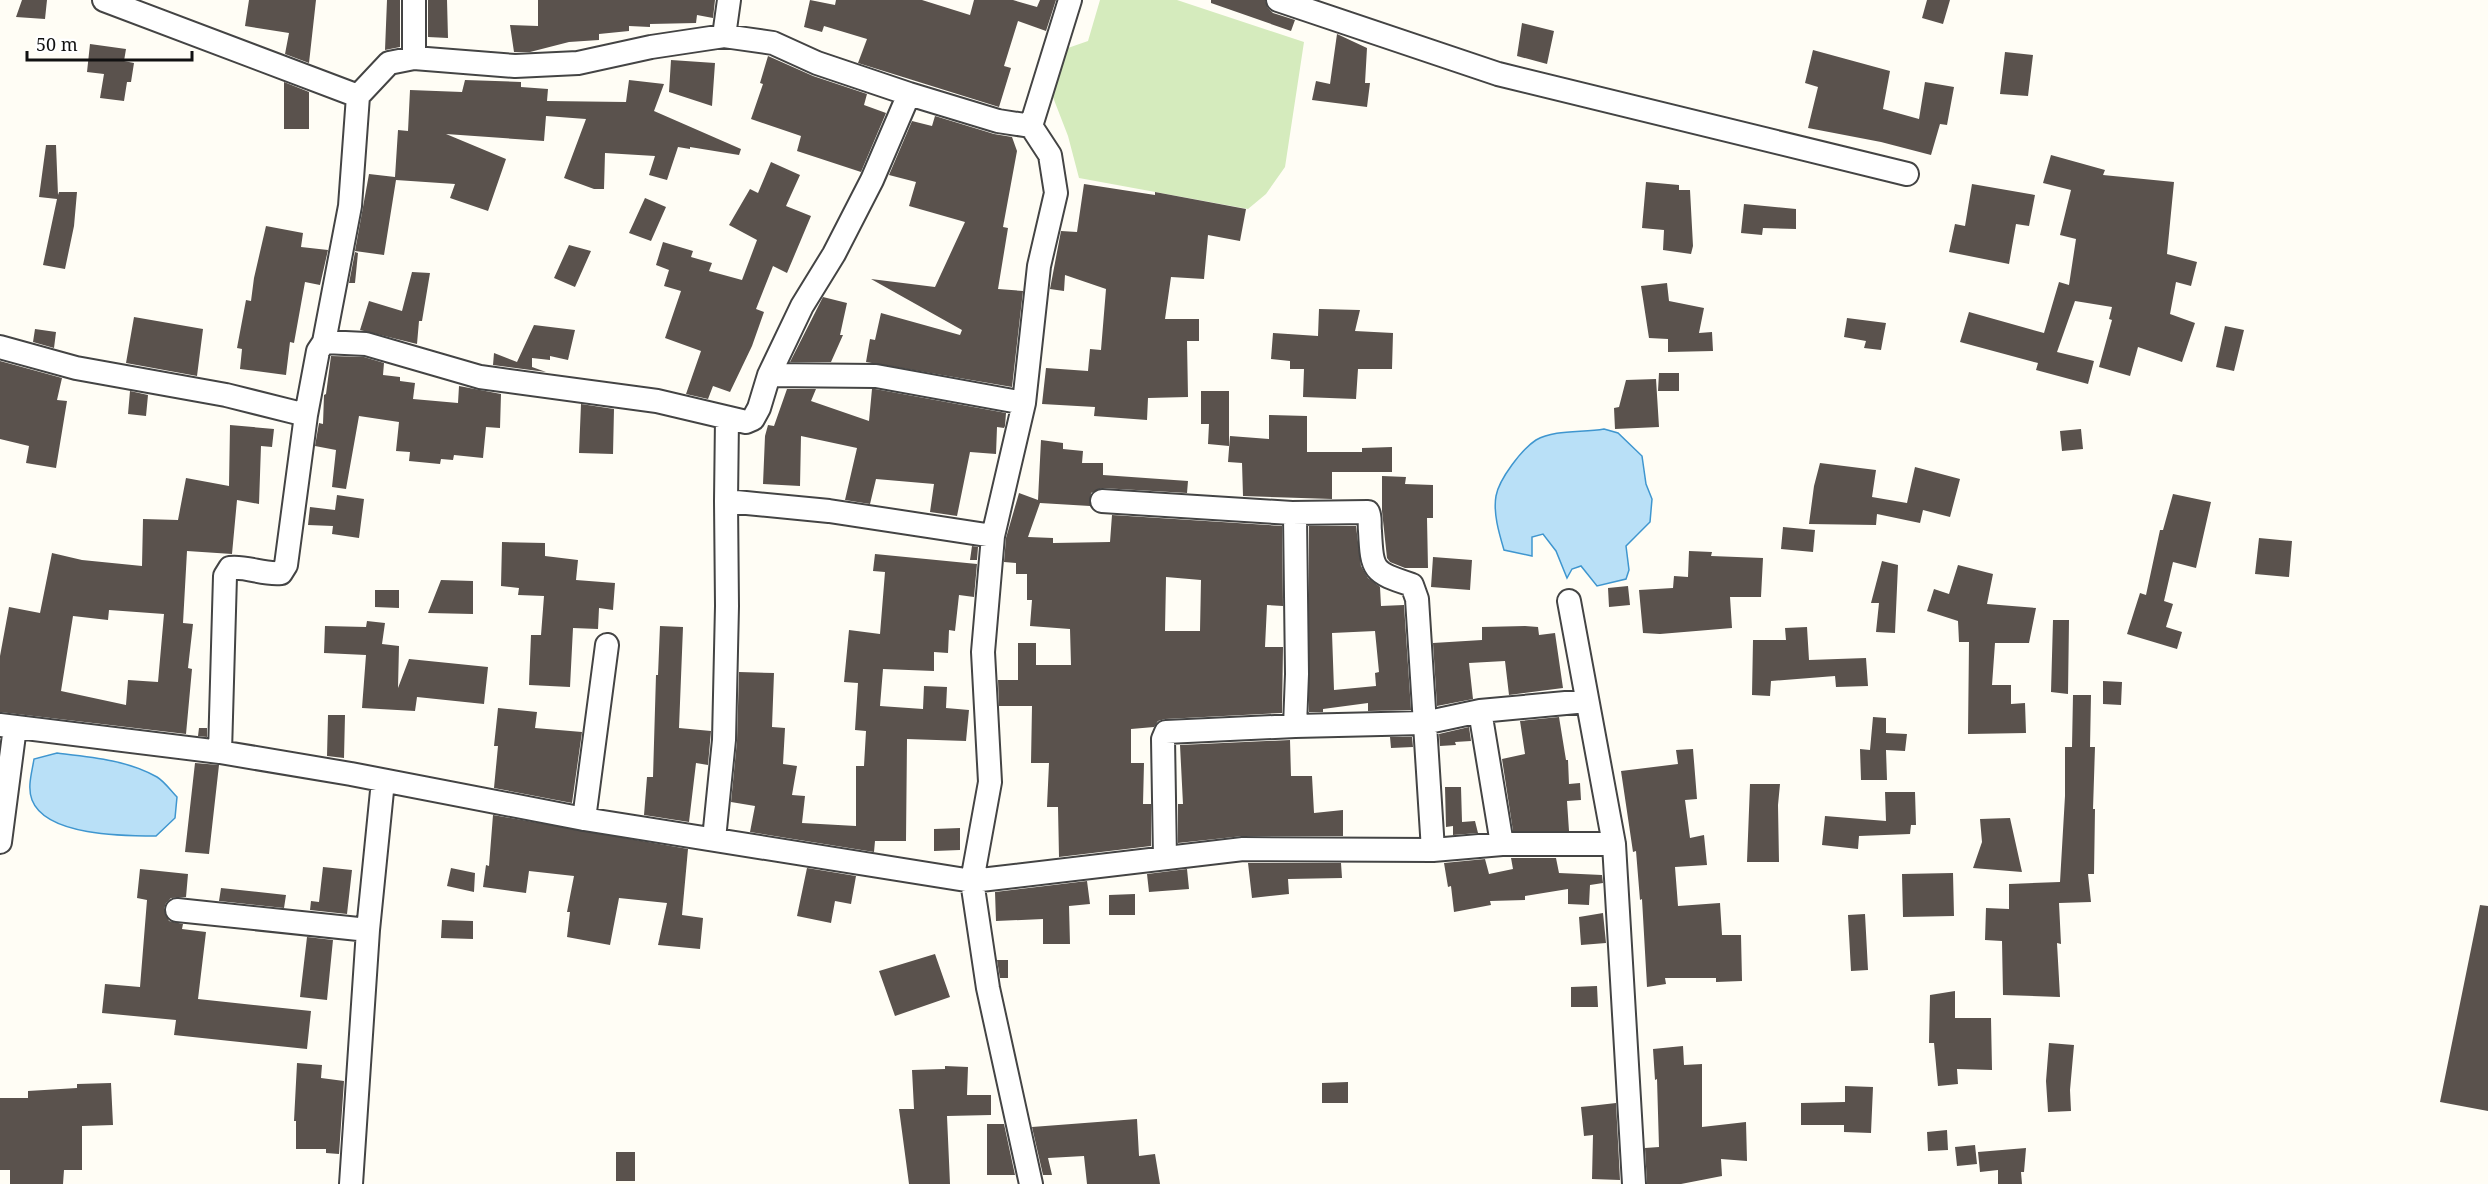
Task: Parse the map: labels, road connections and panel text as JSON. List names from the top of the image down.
{
  "scale_bar": "50 m"
}
